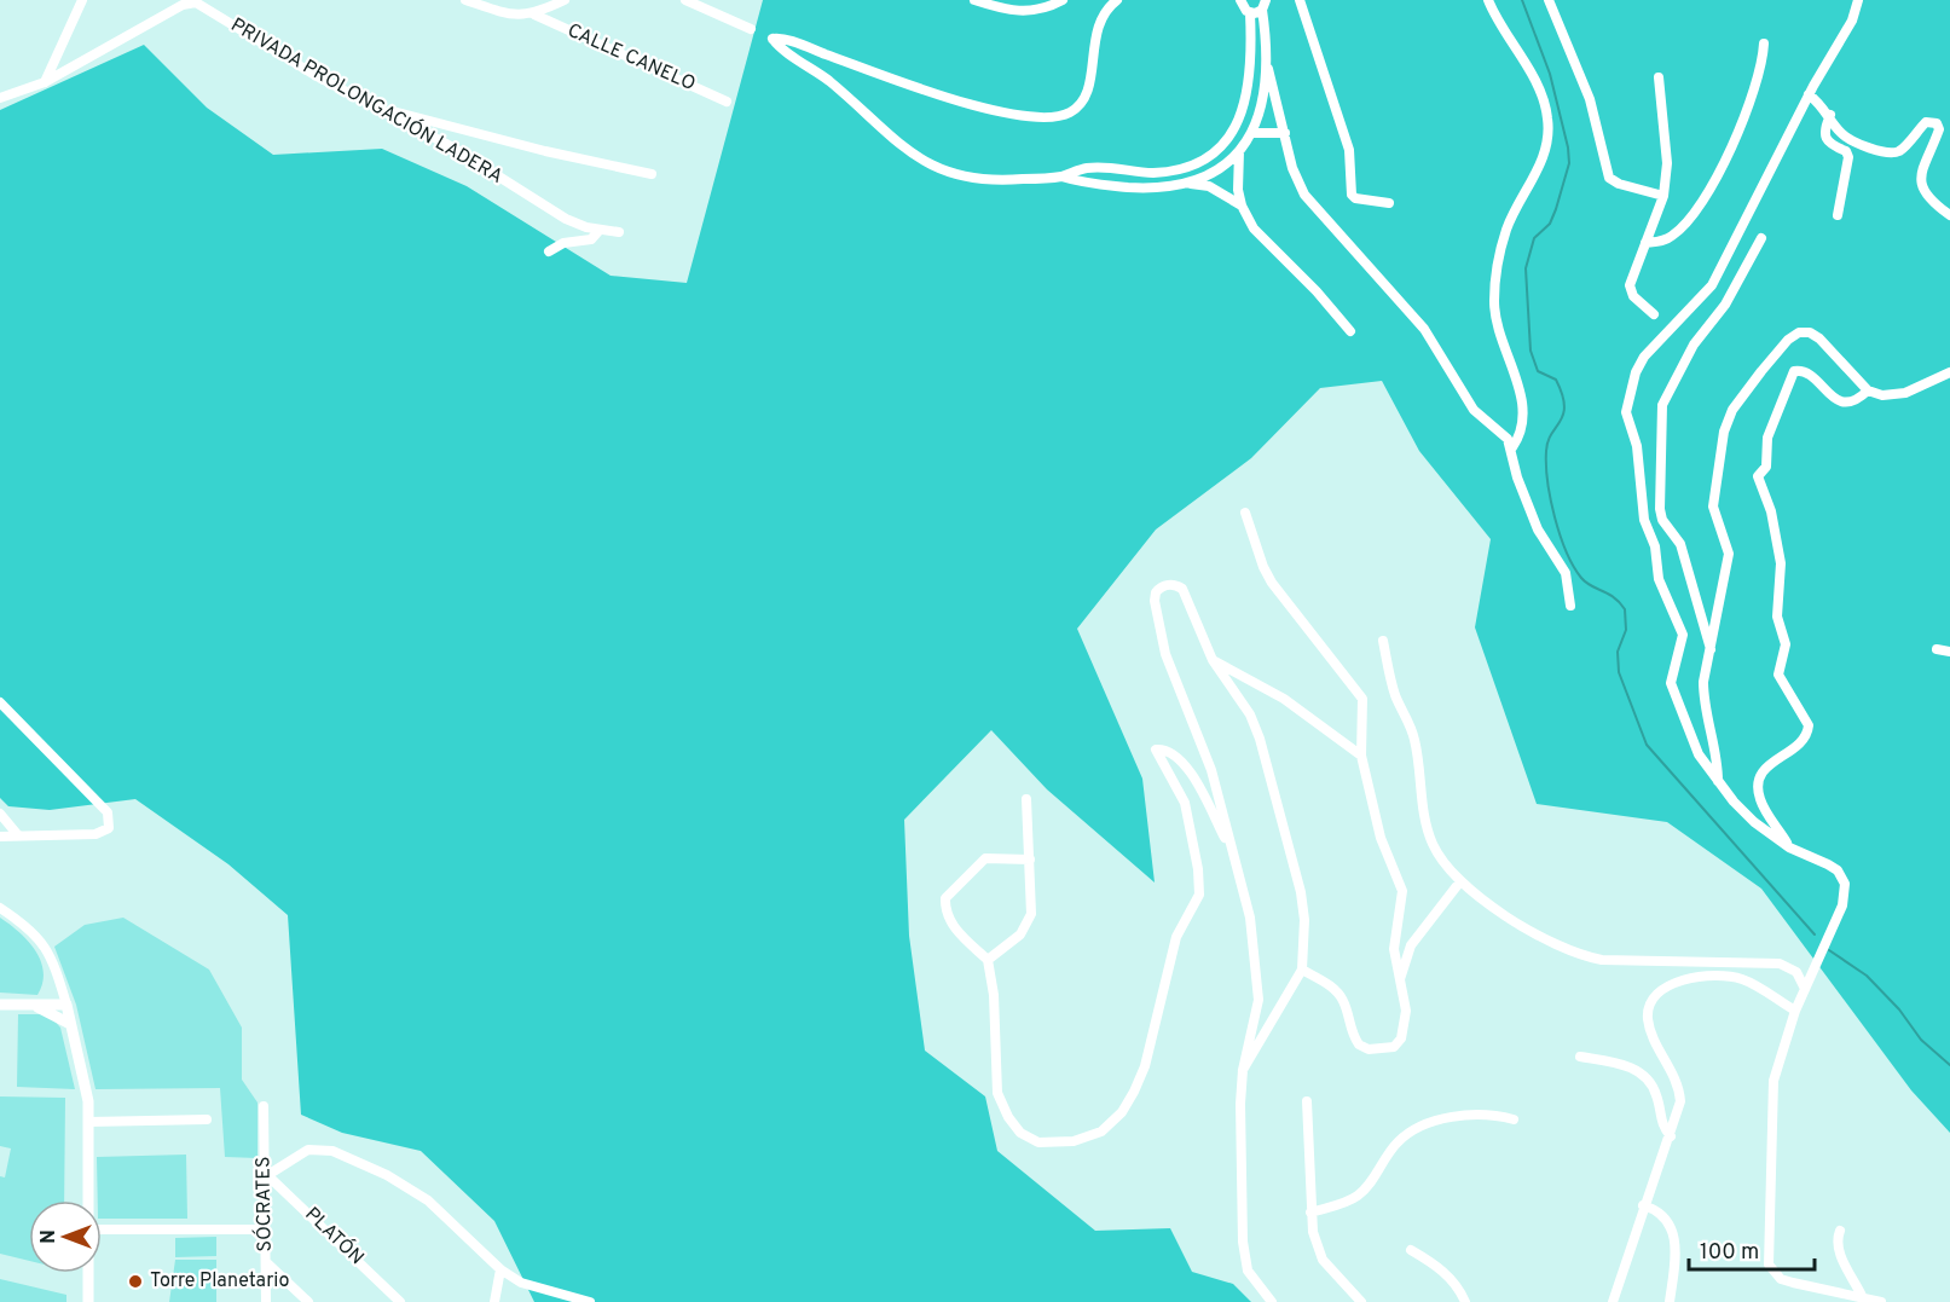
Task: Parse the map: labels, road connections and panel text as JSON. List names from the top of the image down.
{
  "streets": {
    "street": [
      "CALLE CANELO",
      "PRIVADA PROLONGACIÓN LADERA",
      "SÓCRATES",
      "PLATÓN"
    ]
  },
  "crossings": [
    ["SÓCRATES", "PLATÓN"]
  ],
  "places": ["Torre Planetario"],
  "scale_bar": "100 m",
  "north": "left"
}
